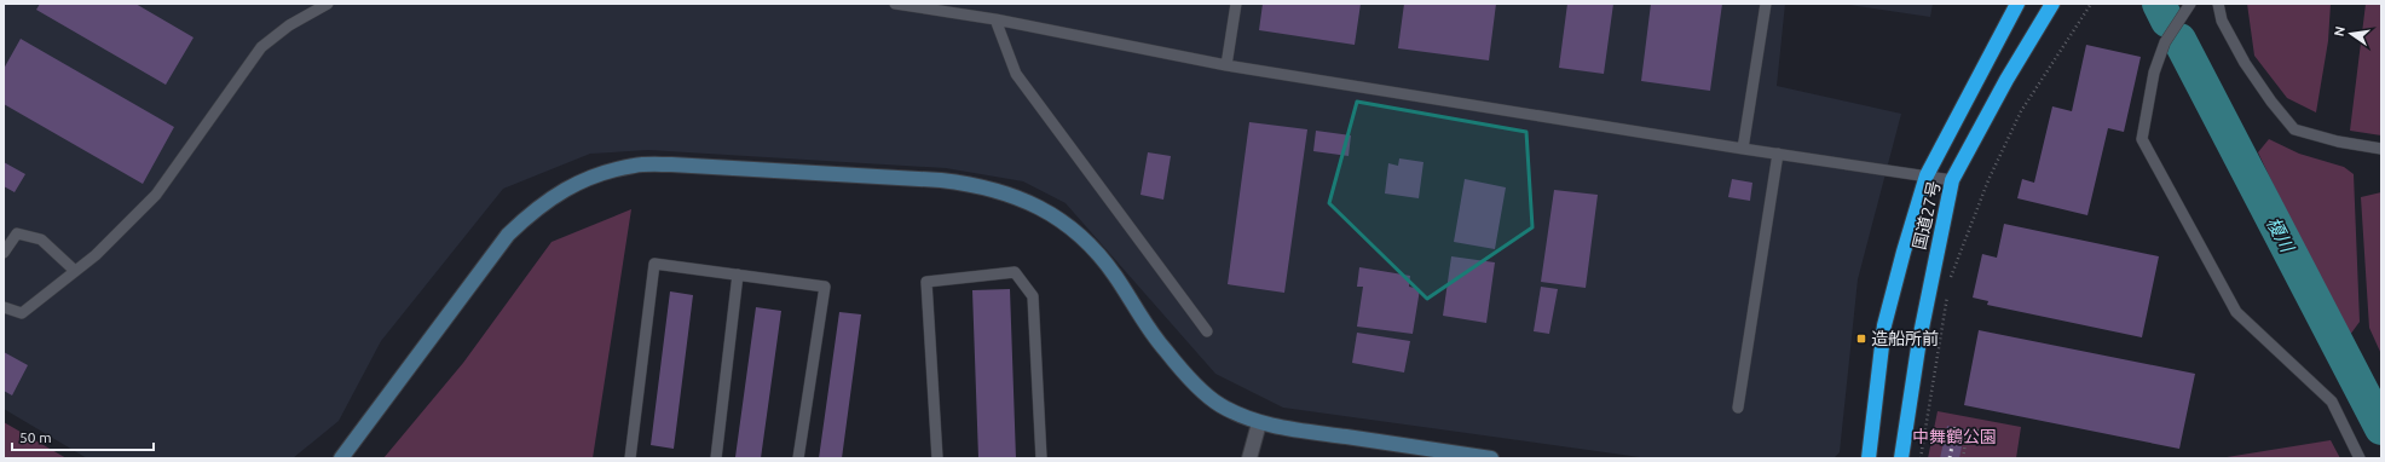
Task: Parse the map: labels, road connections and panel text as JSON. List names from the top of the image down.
{
  "streets": {
    "highway": ["国道27号"]
  },
  "water": ["榎川"],
  "parks": ["中舞鶴公園"],
  "places": {
    "transit": ["造船所前"]
  },
  "scale_bar": "50 m",
  "north": "left"
}
